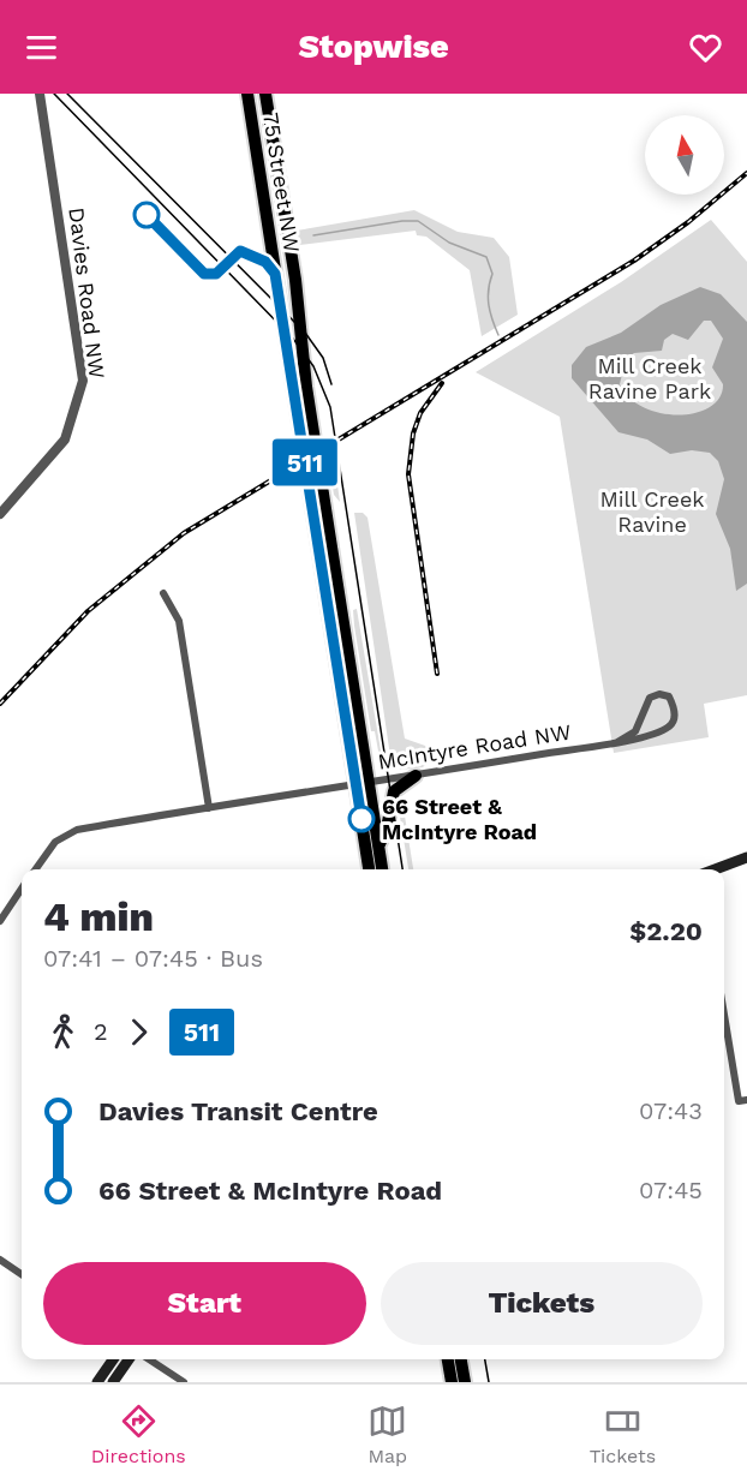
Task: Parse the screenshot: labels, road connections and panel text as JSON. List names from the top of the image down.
{
  "streets": {
    "main road": ["75 Street NW"],
    "street": ["Davies Road NW", "McIntyre Road NW"]
  },
  "crossings": [
    ["75 Street NW", "McIntyre Road NW"]
  ],
  "parks": ["Mill Creek Ravine Park", "Mill Creek Ravine"],
  "places": ["66 Street & McIntyre Road"],
  "lines": ["bus line 511"],
  "north": "top",
  "page": {
    "header": "Stopwise",
    "on_map": "511",
    "heading": ["4 min", "07:41 – 07:45 · Bus", "$2.20"],
    "legs": ["2", "511"],
    "list": [
      {
        "name": "Davies Transit Centre",
        "value": "07:43"
      },
      {
        "name": "66 Street & McIntyre Road",
        "value": "07:45"
      }
    ],
    "buttons": ["Start", "Tickets"],
    "tabs": ["Directions", "Map", "Tickets"]
  }
}
